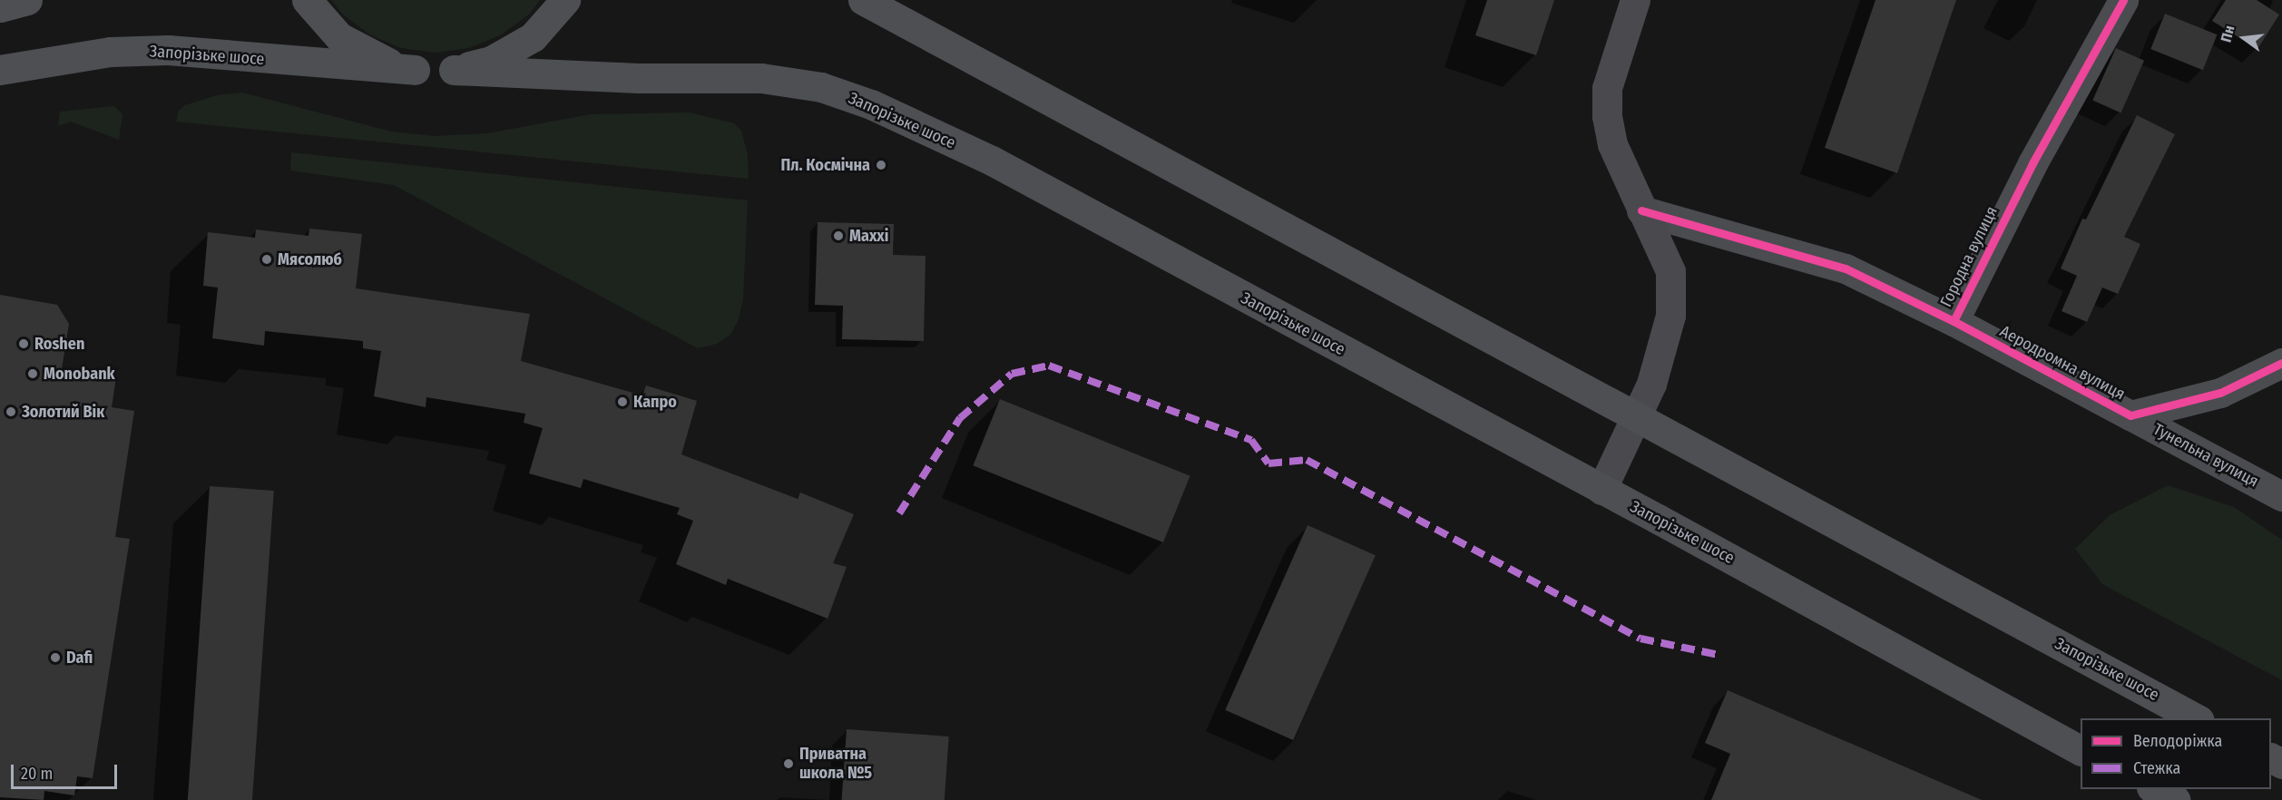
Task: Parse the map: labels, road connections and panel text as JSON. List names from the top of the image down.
{
  "streets": {
    "main road": ["Запорізьке шосе"],
    "street": ["Городна вулиця", "Аеродромна вулиця", "Тунельна вулиця"]
  },
  "crossings": [
    ["Городна вулиця", "Аеродромна вулиця"],
    ["Аеродромна вулиця", "Тунельна вулиця"]
  ],
  "places": [
    "Пл. Космічна",
    "Maxxi",
    "Мясолюб",
    "Roshen",
    "Monobank",
    "Капро",
    "Золотий Вік",
    "Dafi",
    "Приватна школа №5"
  ],
  "legend": ["Велодоріжка", "Стежка"],
  "scale_bar": "20 m",
  "north": "left"
}
